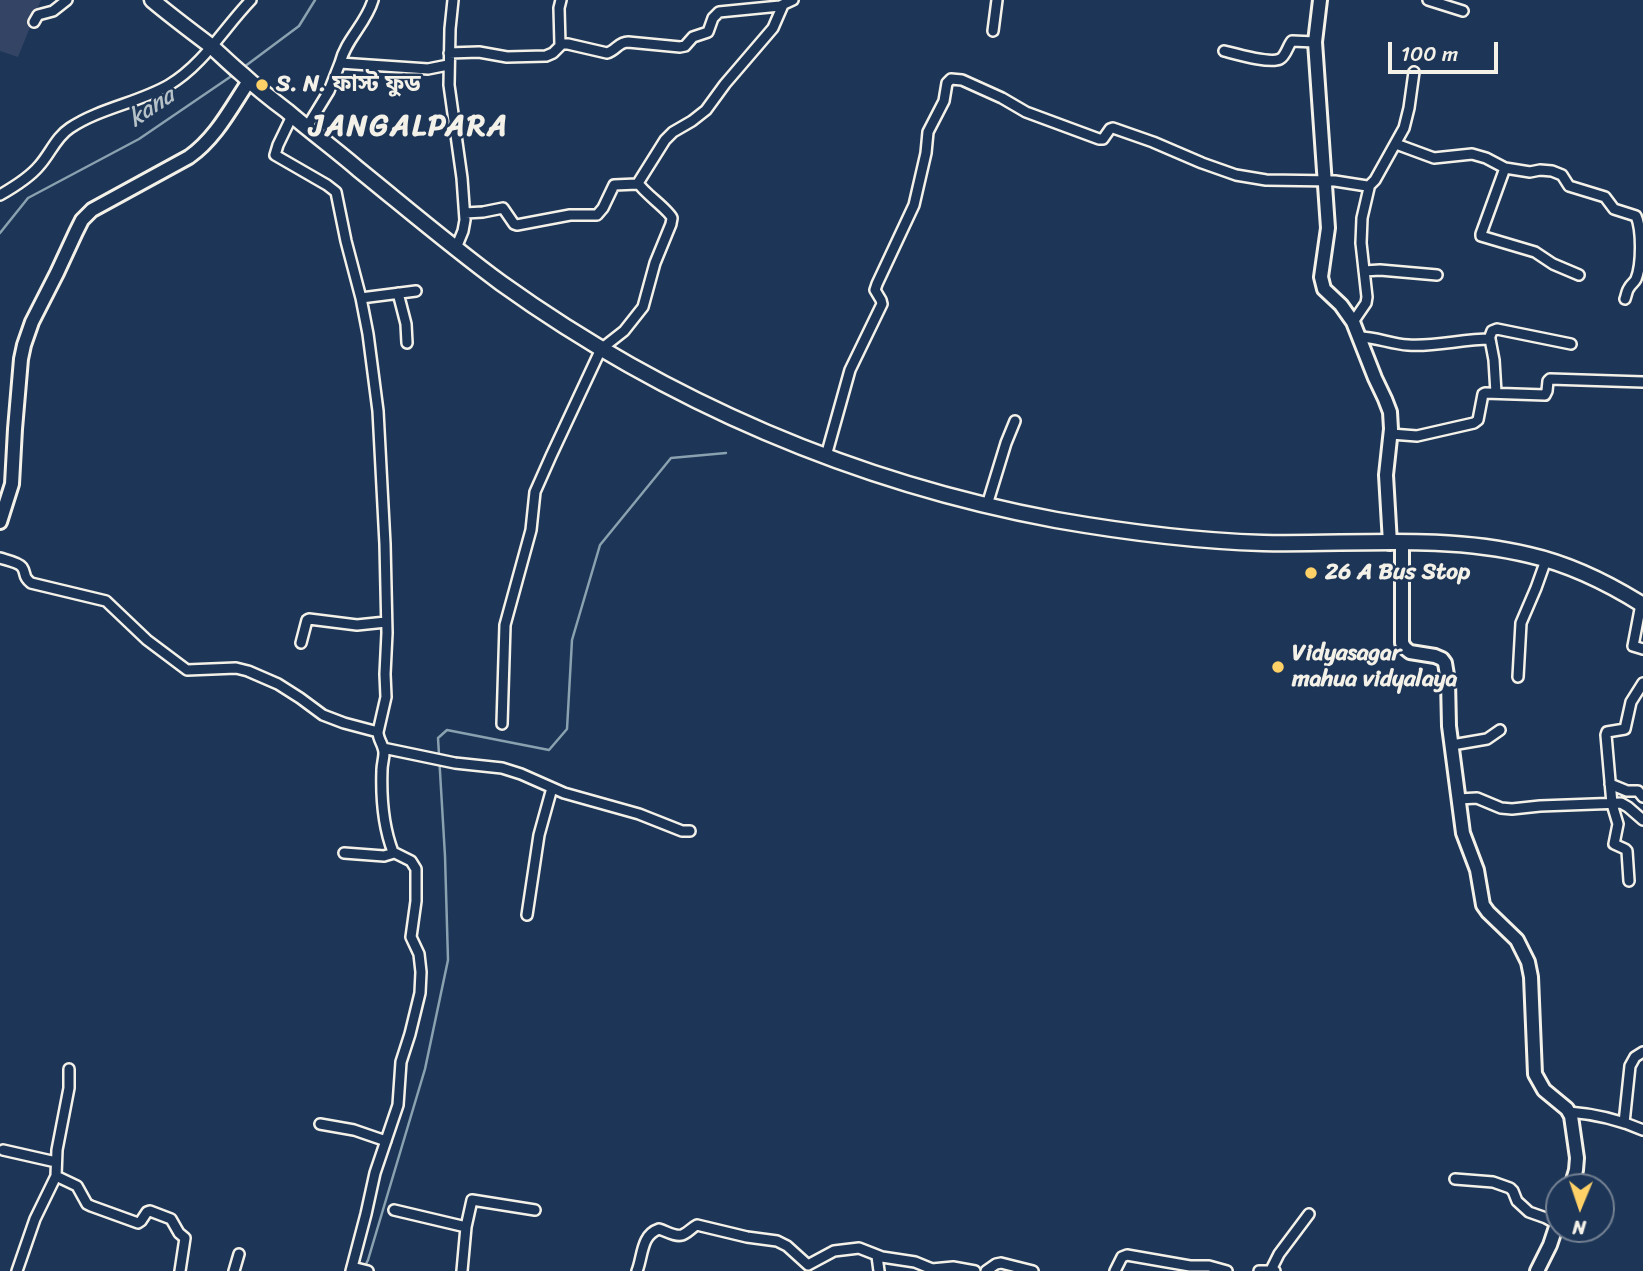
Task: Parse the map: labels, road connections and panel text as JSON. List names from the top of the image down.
{
  "districts": ["JANGALPARA"],
  "water": ["kana"],
  "places": ["S. N. ফাস্ট ফুড", "26 A Bus Stop", "Vidyasagar mahua vidyalaya"],
  "scale_bar": "100 m",
  "north": "bottom"
}
